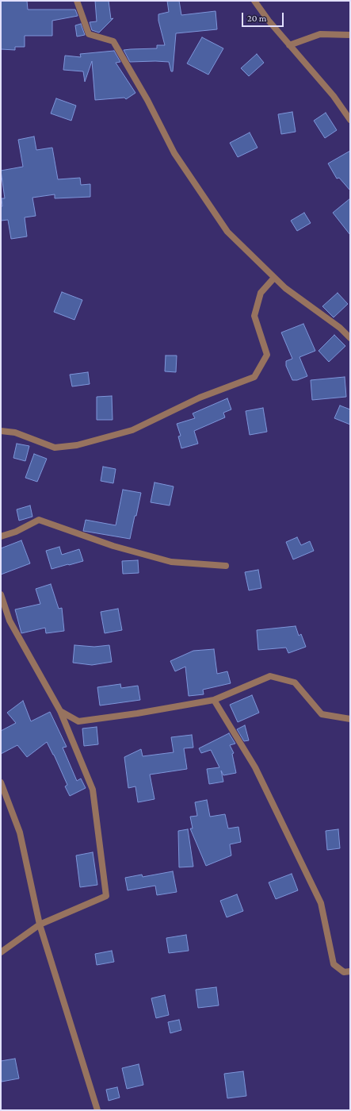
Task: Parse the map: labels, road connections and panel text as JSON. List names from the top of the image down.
{
  "scale_bar": "20 m"
}
